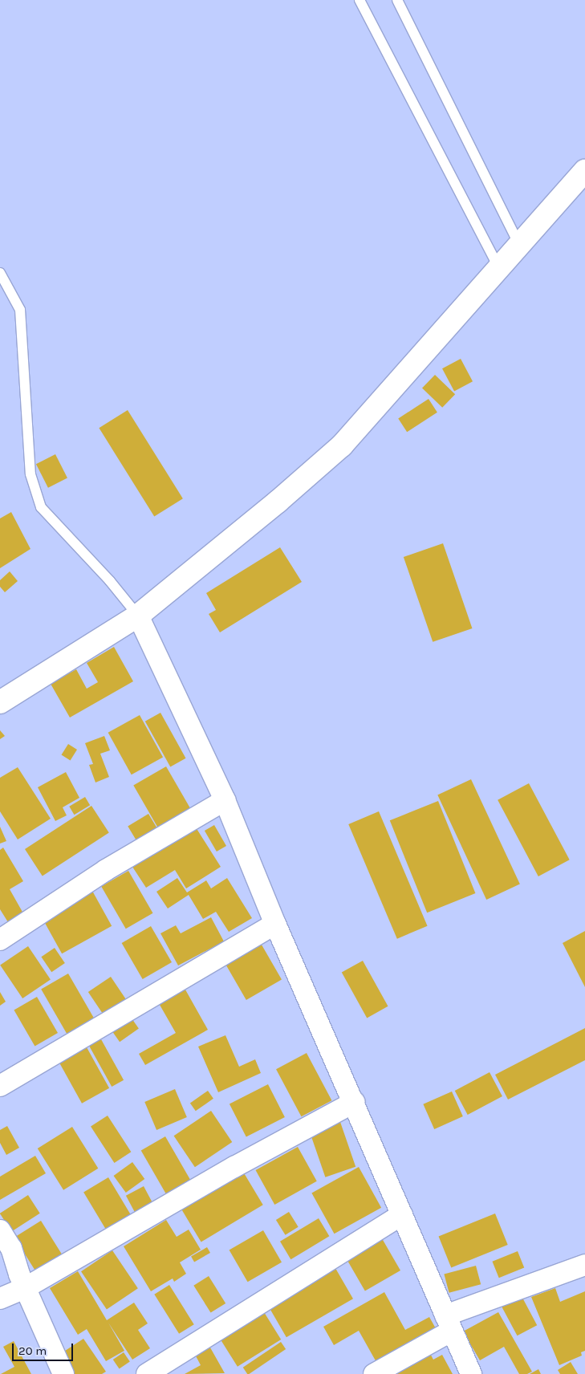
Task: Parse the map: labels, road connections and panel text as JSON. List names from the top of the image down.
{
  "scale_bar": "20 m"
}
